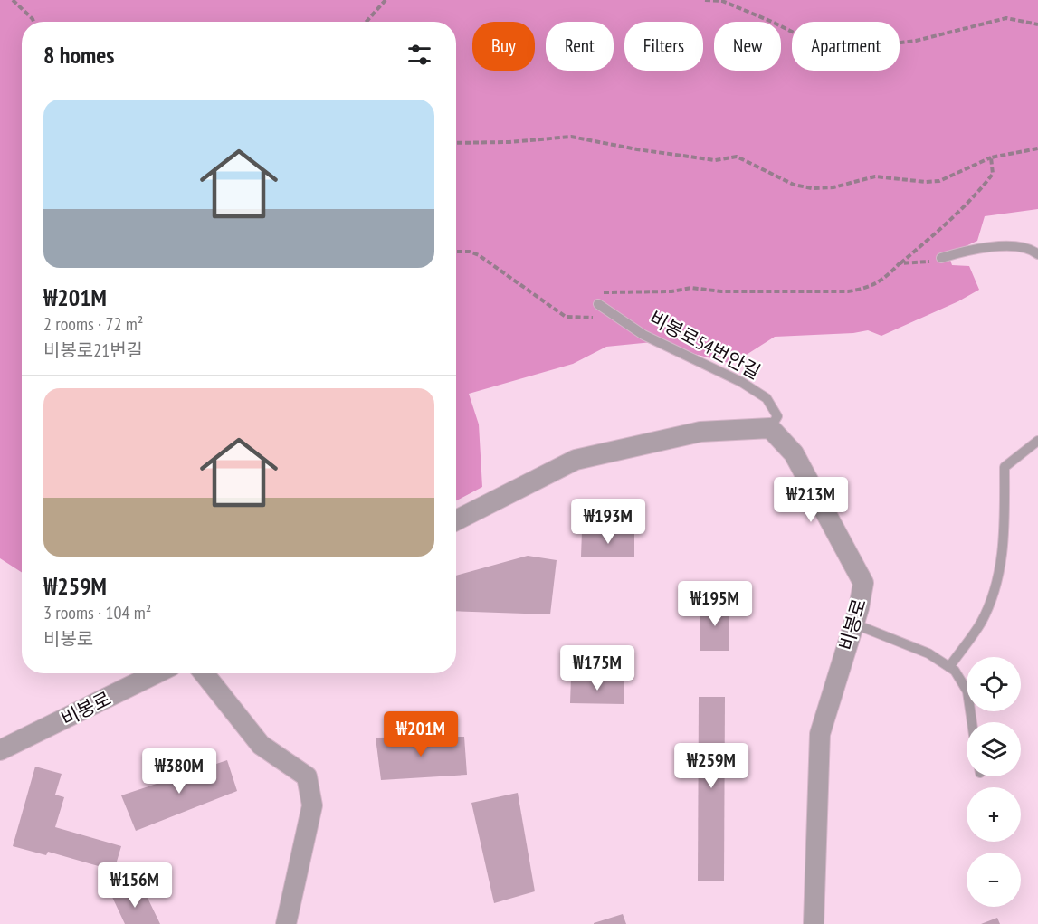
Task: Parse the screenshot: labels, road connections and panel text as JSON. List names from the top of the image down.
{
  "streets": {
    "street": ["비봉로"],
    "lane": ["비봉로54번안길"]
  },
  "crossings": [
    ["비봉로54번안길", "비봉로"]
  ],
  "page": {
    "chip": [
      "Buy",
      "Rent",
      "Filters",
      "New",
      "Apartment"
    ],
    "heading": "8 homes",
    "list": [
      {
        "name": "₩201M",
        "note": "2 rooms · 72 m² · 비봉로21번길"
      },
      {
        "name": "₩259M",
        "note": "3 rooms · 104 m² · 비봉로"
      }
    ],
    "price": [
      "₩213M",
      "₩193M",
      "₩195M",
      "₩175M",
      "₩201M",
      "₩259M",
      "₩380M",
      "₩156M"
    ],
    "map_buttons": ["+", "−"]
  }
}
